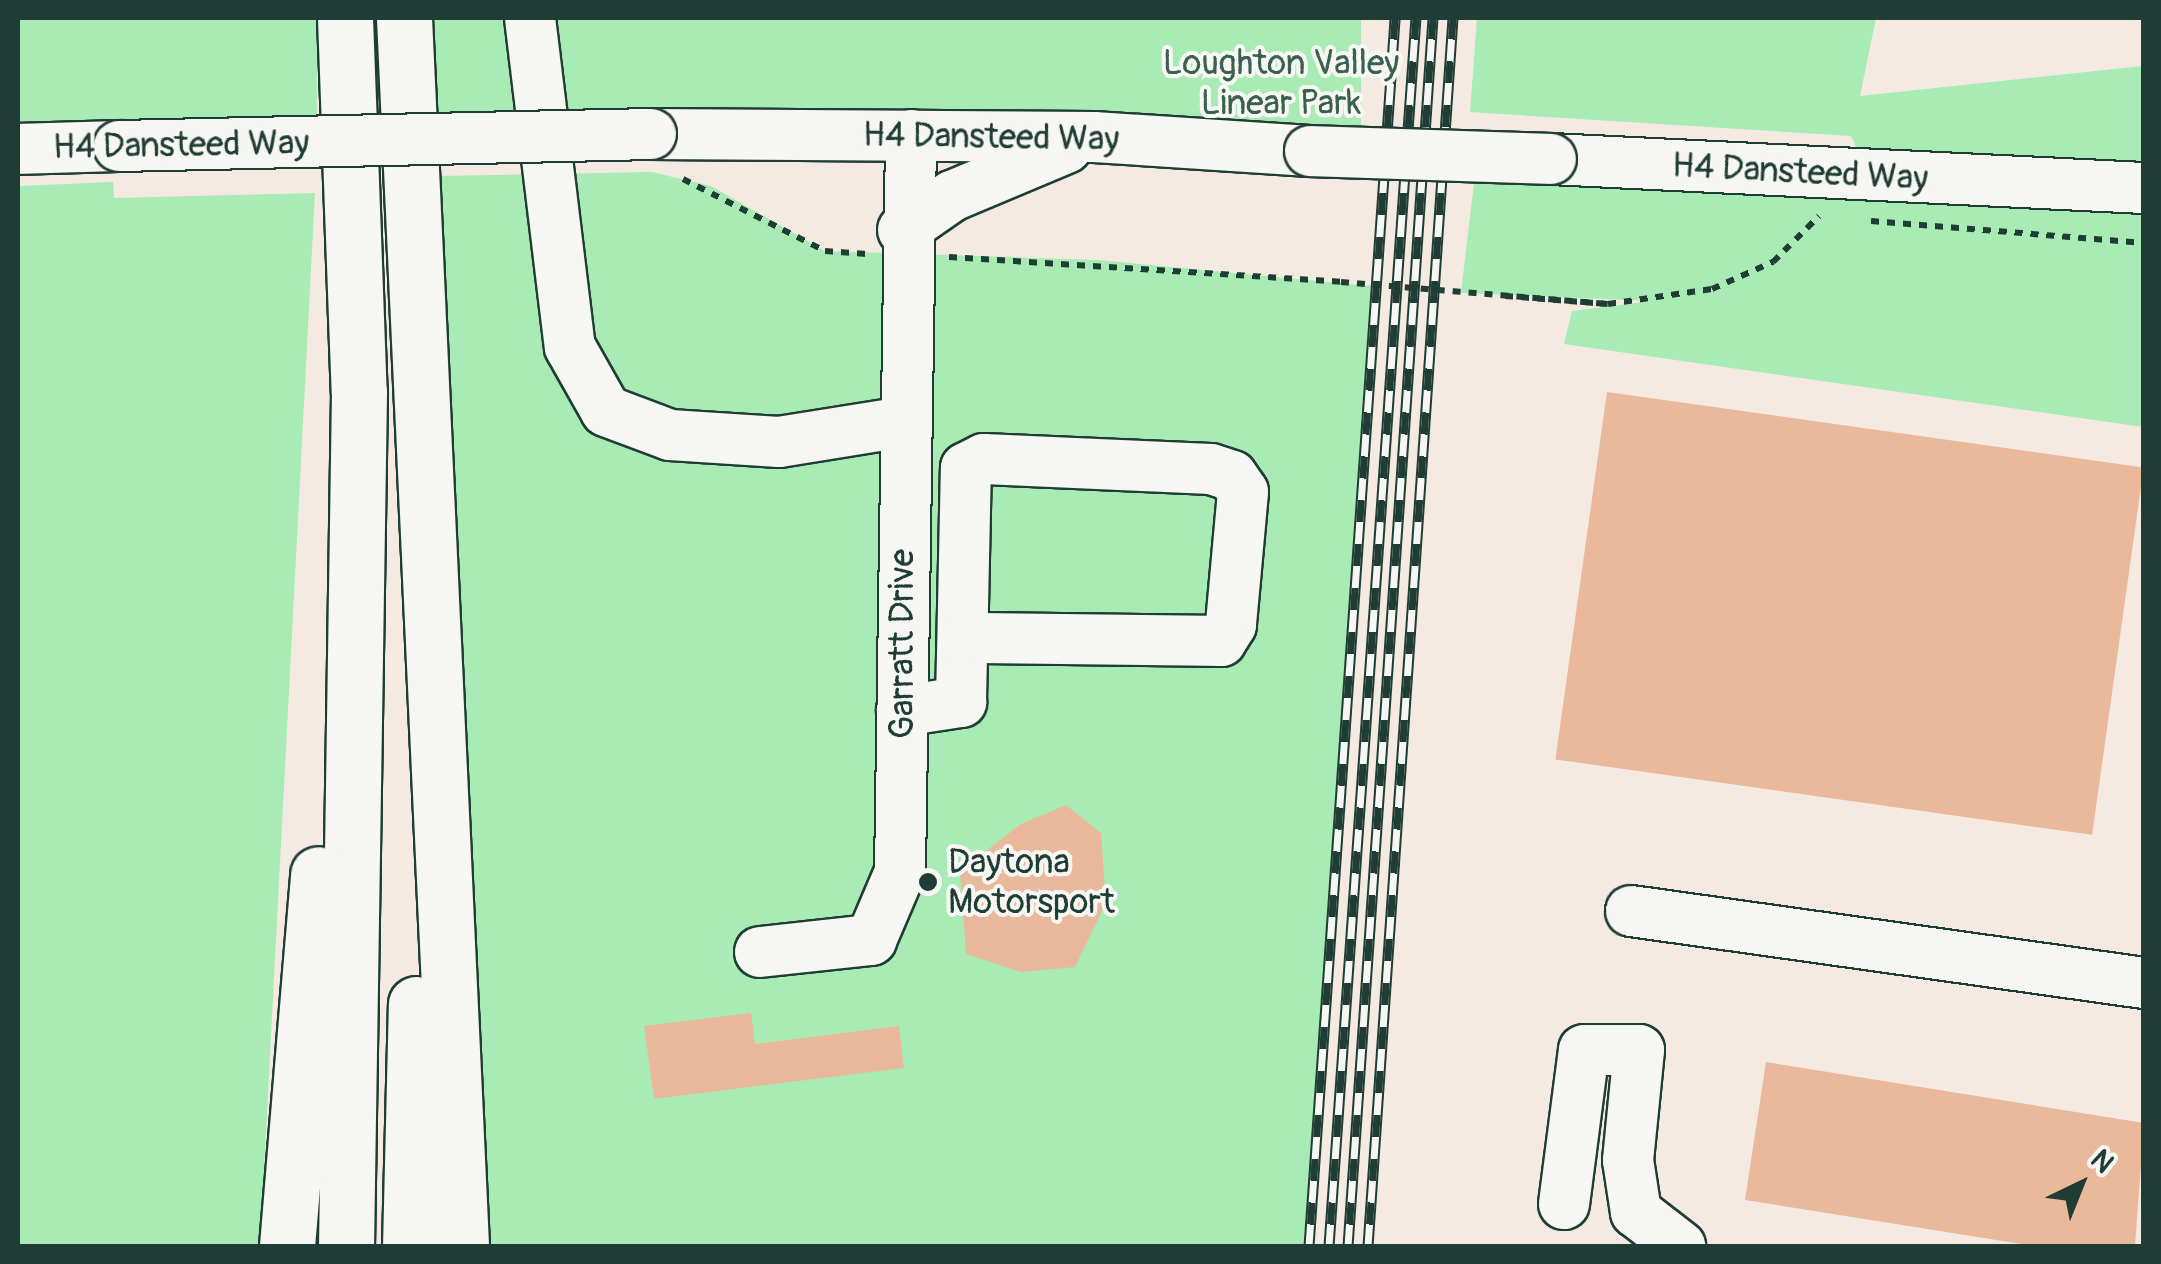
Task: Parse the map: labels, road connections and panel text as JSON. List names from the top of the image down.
{
  "streets": {
    "street": ["H4 Dansteed Way", "Garratt Drive"]
  },
  "crossings": [
    ["H4 Dansteed Way", "Garratt Drive"]
  ],
  "parks": ["Loughton Valley Linear Park"],
  "places": ["Daytona Motorsport"],
  "north": "top right"
}
